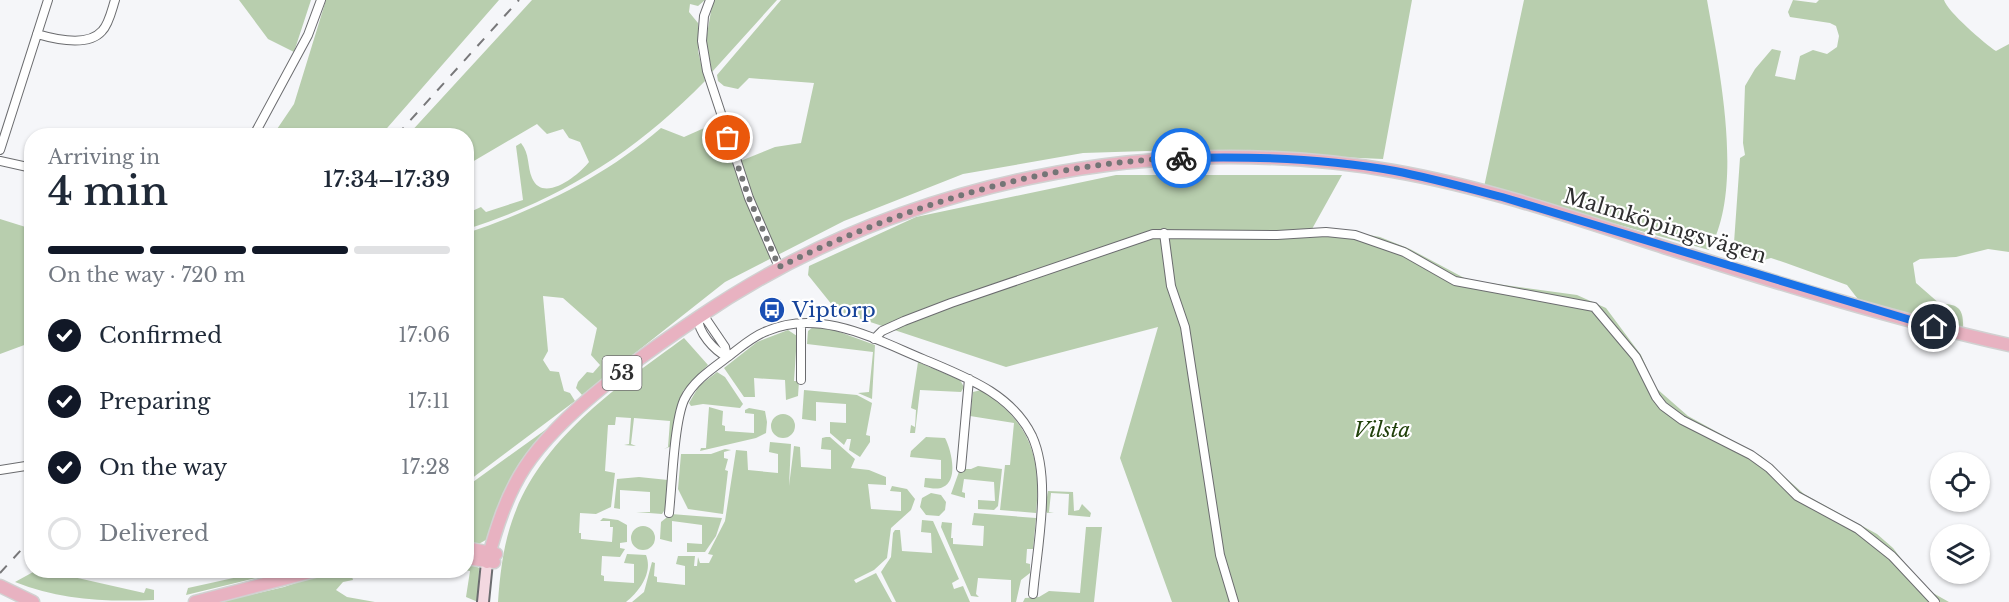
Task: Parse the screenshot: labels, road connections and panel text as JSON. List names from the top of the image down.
{
  "streets": {
    "main road": ["Malmköpingsvägen", "53"]
  },
  "parks": ["Vilsta"],
  "places": {
    "bus stop": ["Viptorp"]
  },
  "page": {
    "heading": ["4 min", "Arriving in", "17:34–17:39"],
    "bar": "On the way · 720 m",
    "list": [
      ["Confirmed", "17:06"],
      ["Preparing", "17:11"],
      ["On the way", "17:28"],
      "Delivered"
    ]
  }
}
